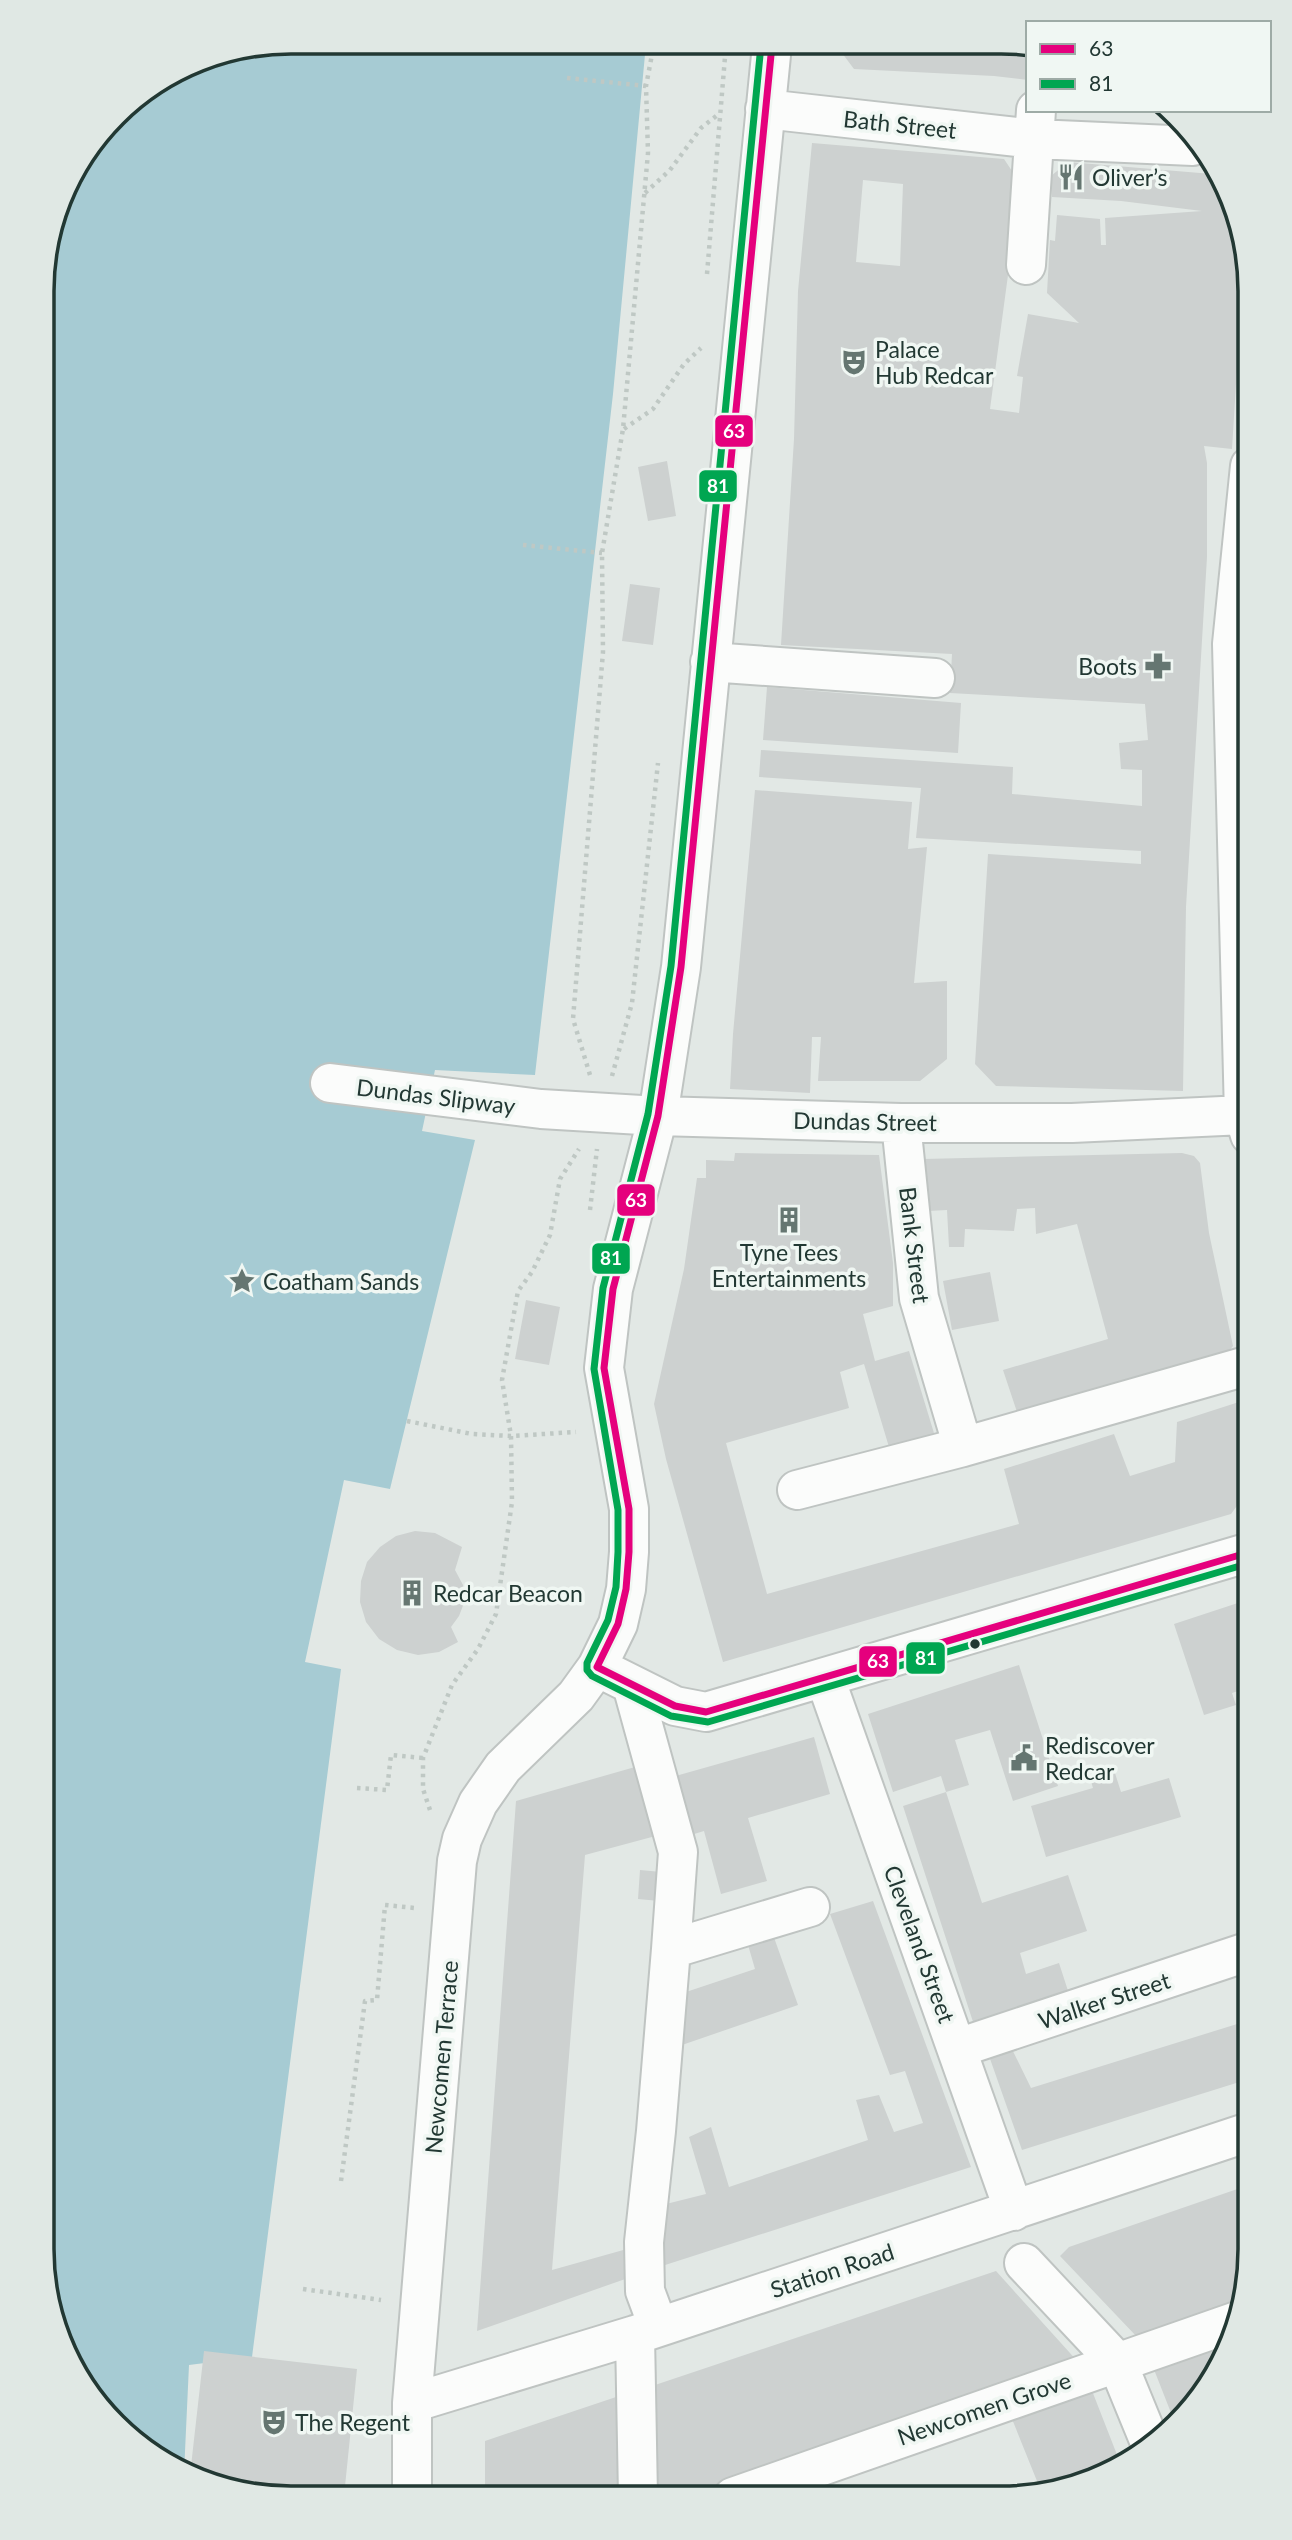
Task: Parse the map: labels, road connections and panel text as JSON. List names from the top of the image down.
{
  "streets": {
    "street": [
      "Bath Street",
      "Dundas Slipway",
      "Dundas Street",
      "Bank Street",
      "Cleveland Street",
      "Walker Street",
      "Newcomen Terrace",
      "Station Road",
      "Newcomen Grove"
    ]
  },
  "crossings": [
    ["Bath Street", "Newcomen Terrace"],
    ["Dundas Slipway", "Dundas Street"],
    ["Dundas Street", "Bank Street"],
    ["Dundas Street", "Newcomen Terrace"],
    ["Cleveland Street", "Walker Street"],
    ["Cleveland Street", "Station Road"],
    ["Newcomen Terrace", "Station Road"]
  ],
  "places": {
    "restaurant": ["Oliver’s"],
    "theatre": ["Palace Hub Redcar", "The Regent"],
    "pharmacy": ["Boots"],
    "building": ["Tyne Tees Entertainments", "Redcar Beacon"],
    "place": ["Coatham Sands"],
    "public building": ["Rediscover Redcar"]
  },
  "lines": ["transit line 63", "transit line 81"],
  "legend": ["63", "81"]
}
